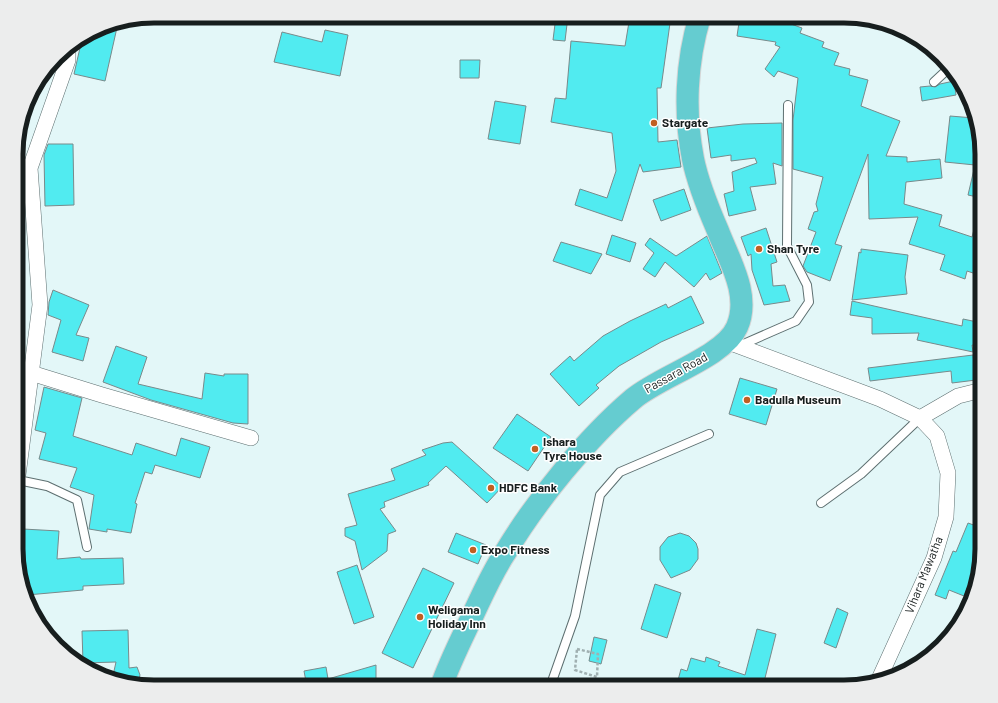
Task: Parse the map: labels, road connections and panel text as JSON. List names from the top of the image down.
{
  "streets": {
    "highway": ["Passara Road"],
    "street": ["Vihara Mawatha"]
  },
  "crossings": [
    ["Passara Road", "Vihara Mawatha"]
  ],
  "places": [
    "Stargate",
    "Shan Tyre",
    "Badulla Museum",
    "Ishara Tyre House",
    "HDFC Bank",
    "Expo Fitness",
    "Weligama Holiday Inn"
  ]
}
